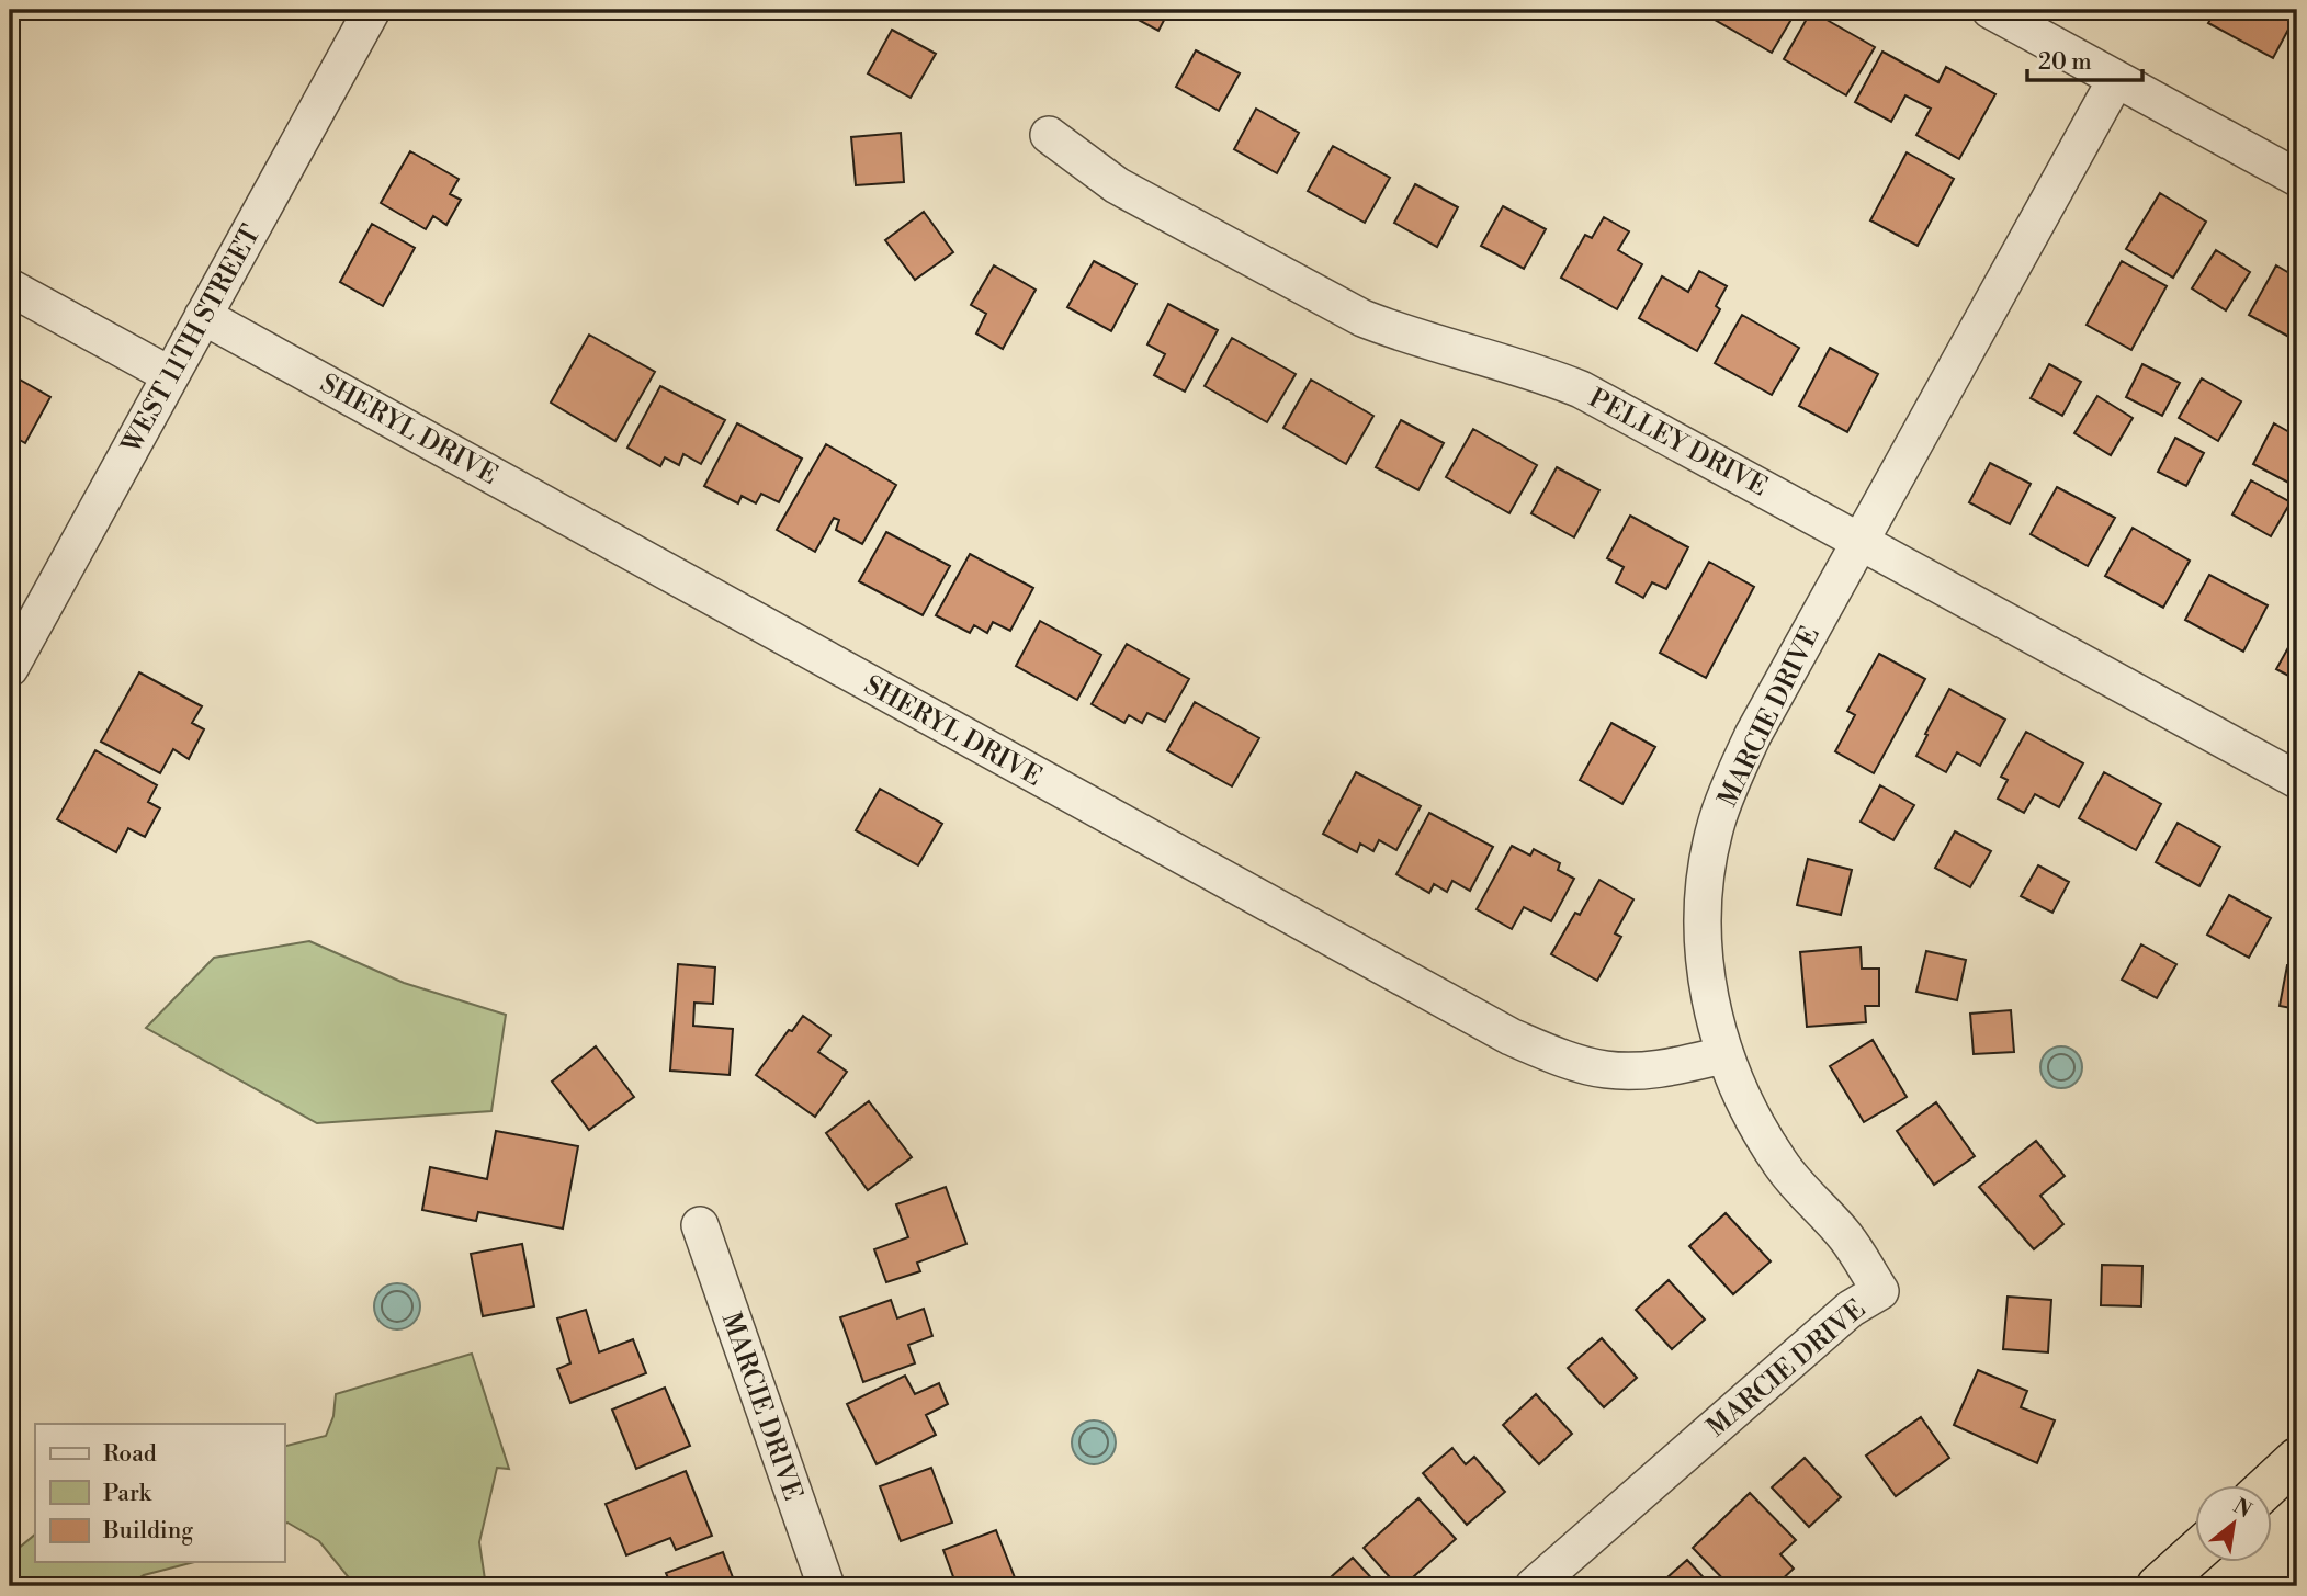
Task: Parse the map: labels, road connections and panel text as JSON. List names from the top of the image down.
{
  "streets": {
    "street": [
      "WEST 11TH STREET",
      "SHERYL DRIVE",
      "PELLEY DRIVE",
      "MARCIE DRIVE"
    ]
  },
  "crossings": [
    ["WEST 11TH STREET", "SHERYL DRIVE"],
    ["SHERYL DRIVE", "MARCIE DRIVE"],
    ["PELLEY DRIVE", "MARCIE DRIVE"]
  ],
  "legend": ["Road", "Park", "Building"],
  "scale_bar": "20 m",
  "north": "top right"
}
